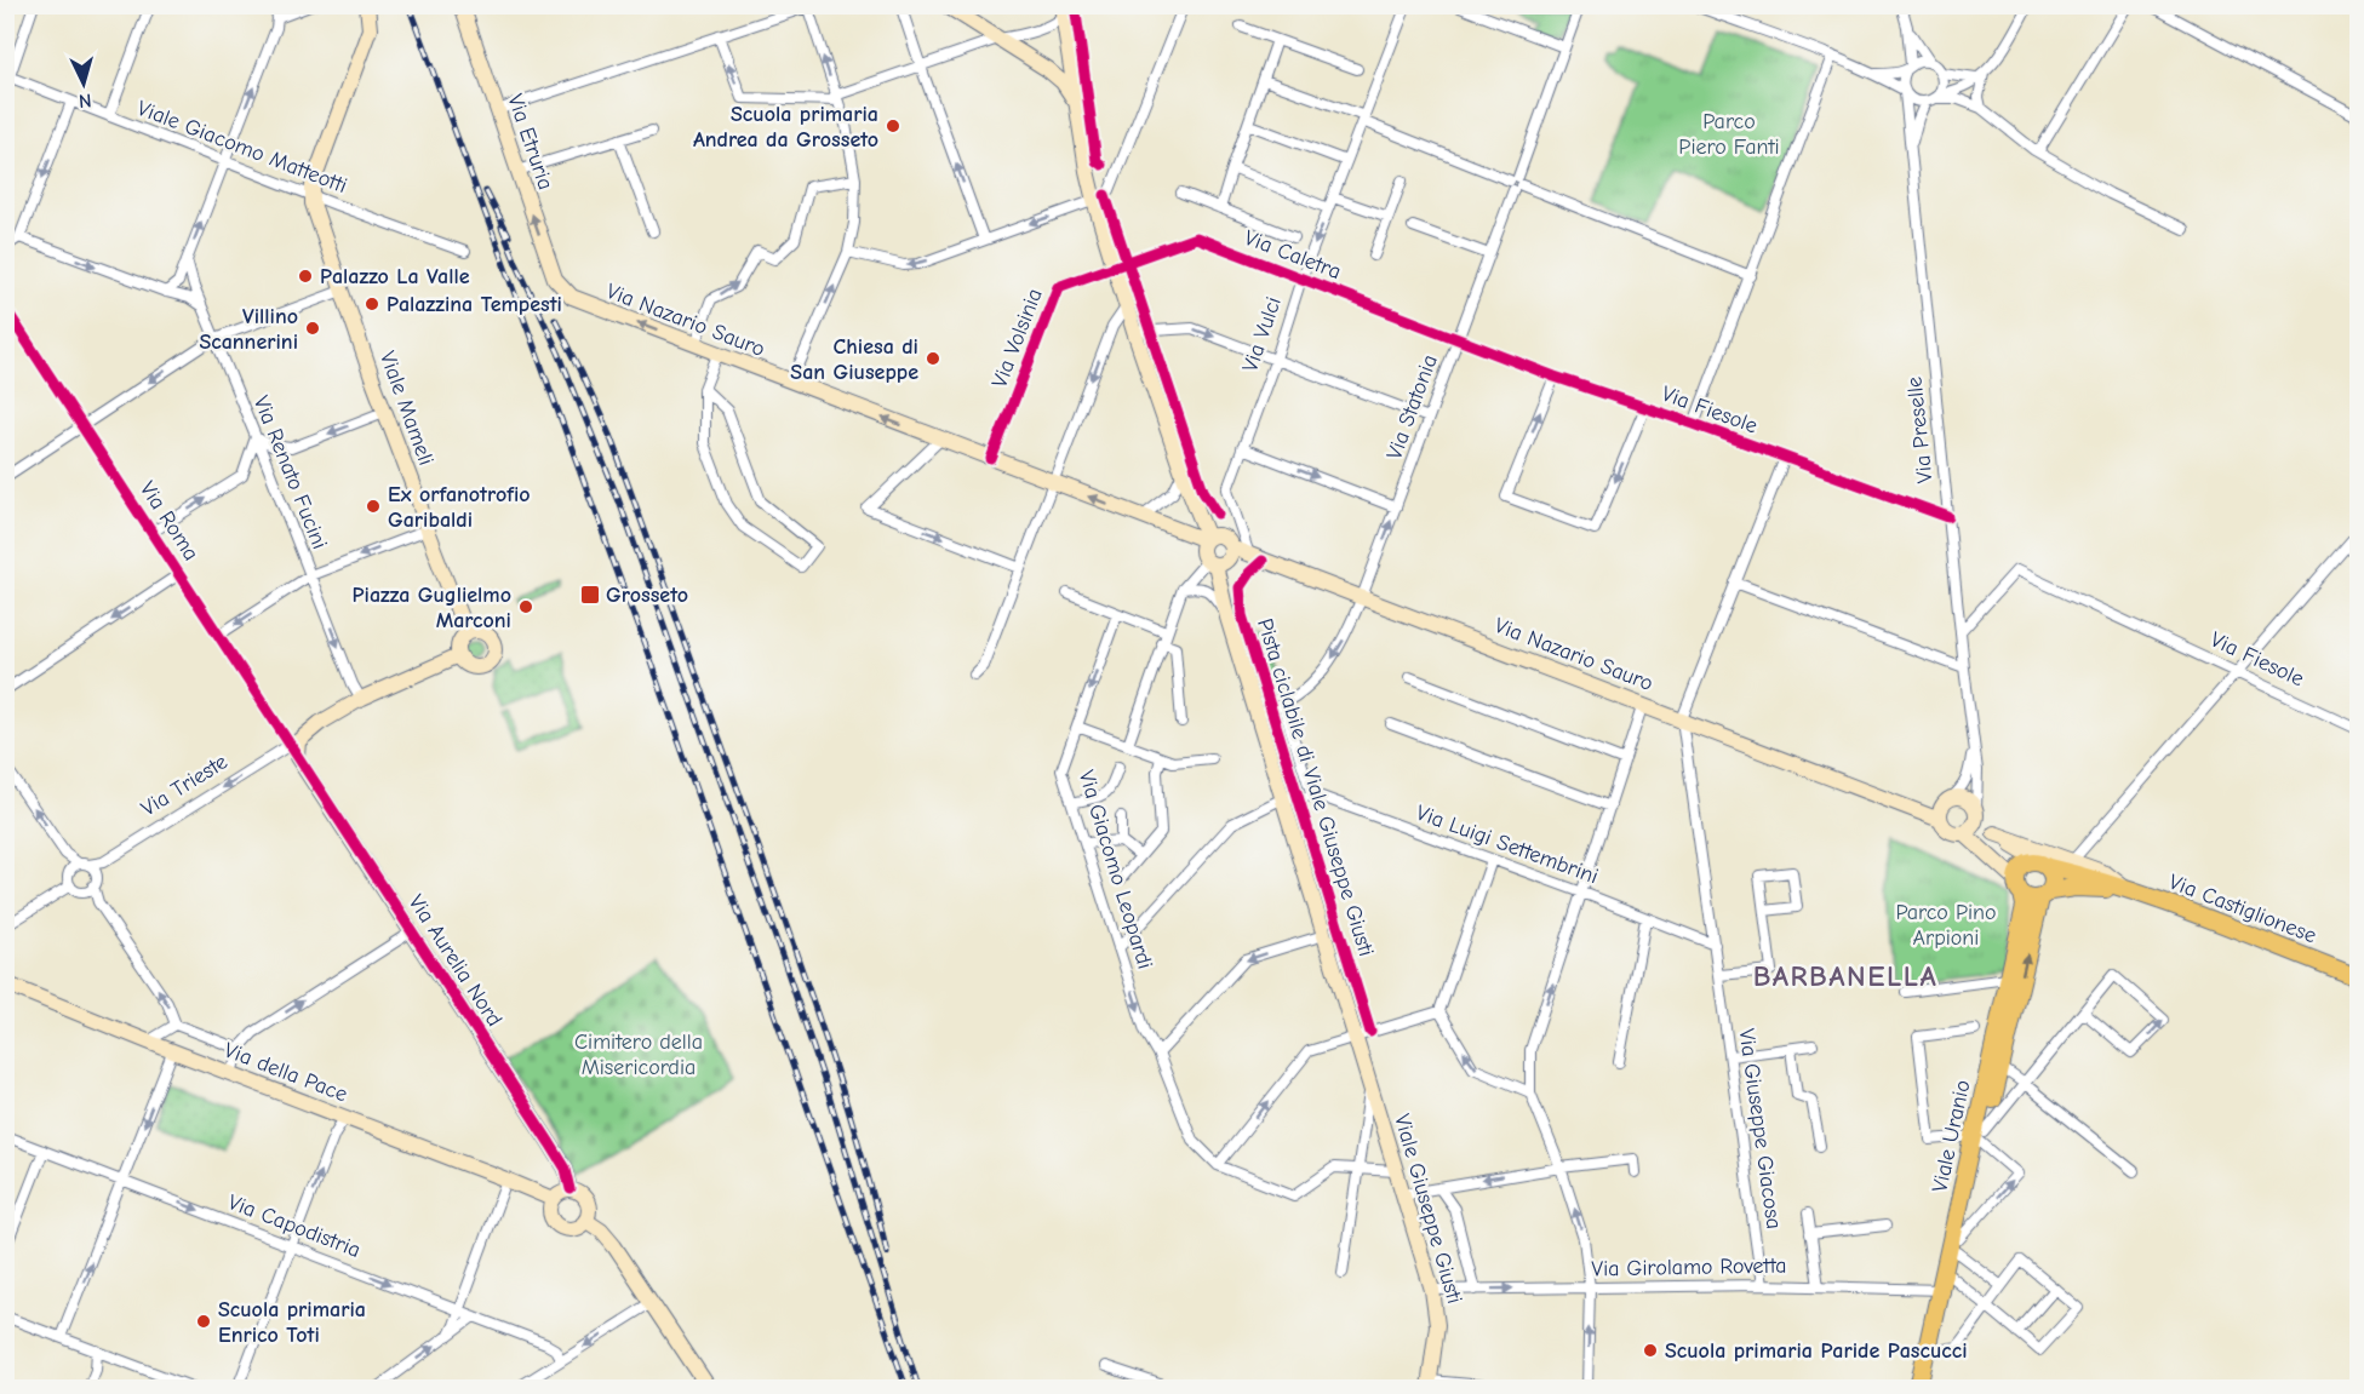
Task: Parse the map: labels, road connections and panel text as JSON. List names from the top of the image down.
{
  "streets": {
    "main road": ["Via Castiglionese", "Viale Uranio"],
    "street": [
      "Via Etruria",
      "Viale Giacomo Matteotti",
      "Via Caletra",
      "Via Nazario Sauro",
      "Via Vulci",
      "Via Volsinia",
      "Via Statonia",
      "Viale Mameli",
      "Via Fiesole",
      "Via Preselle",
      "Via Renato Fucini",
      "Via Roma",
      "Via Trieste",
      "Via Luigi Settembrini",
      "Via Giacomo Leopardi",
      "Via Aurelia Nord",
      "Via della Pace",
      "Via Giuseppe Giacosa",
      "Viale Giuseppe Giusti",
      "Via Capodistria",
      "Via Girolamo Rovetta"
    ],
    "cycle path": ["Pista ciclabile di Viale Giuseppe Giusti"]
  },
  "crossings": [
    ["Via Etruria", "Via Nazario Sauro"],
    ["Viale Giacomo Matteotti", "Viale Mameli"],
    ["Via Caletra", "Via Vulci"],
    ["Via Caletra", "Via Volsinia"],
    ["Via Caletra", "Via Statonia"],
    ["Via Caletra", "Via Fiesole"],
    ["Via Caletra", "Viale Giuseppe Giusti"],
    ["Via Nazario Sauro", "Via Vulci"],
    ["Via Nazario Sauro", "Via Volsinia"],
    ["Via Nazario Sauro", "Via Statonia"],
    ["Via Nazario Sauro", "Via Castiglionese"],
    ["Via Nazario Sauro", "Via Giuseppe Giacosa"],
    ["Via Nazario Sauro", "Viale Giuseppe Giusti"],
    ["Via Volsinia", "Viale Giuseppe Giusti"],
    ["Via Statonia", "Via Fiesole"],
    ["Via Statonia", "Viale Giuseppe Giusti"],
    ["Viale Mameli", "Via Trieste"],
    ["Via Fiesole", "Via Preselle"],
    ["Via Preselle", "Via Castiglionese"],
    ["Via Renato Fucini", "Via Trieste"],
    ["Via Roma", "Via Trieste"],
    ["Via Roma", "Via Aurelia Nord"],
    ["Via Trieste", "Via Aurelia Nord"],
    ["Via Luigi Settembrini", "Via Giuseppe Giacosa"],
    ["Via Luigi Settembrini", "Viale Giuseppe Giusti"],
    ["Via Castiglionese", "Viale Uranio"],
    ["Via Aurelia Nord", "Via della Pace"],
    ["Via Giuseppe Giacosa", "Via Girolamo Rovetta"],
    ["Viale Uranio", "Via Girolamo Rovetta"],
    ["Viale Giuseppe Giusti", "Via Girolamo Rovetta"]
  ],
  "one_way": ["Via Trieste", "Via Capodistria"],
  "districts": ["BARBANELLA"],
  "parks": ["Parco Piero Fanti", "Parco Pino Arpioni", "Cimitero della Misericordia"],
  "places": {
    "other": [
      "Scuola primaria Andrea da Grosseto",
      "Palazzo La Valle",
      "Palazzina Tempesti",
      "Villino Scannerini",
      "Chiesa di San Giuseppe",
      "Ex orfanotrofio Garibaldi",
      "Piazza Guglielmo Marconi",
      "Scuola primaria Enrico Toti",
      "Scuola primaria Paride Pascucci"
    ],
    "transit": ["Grosseto"]
  },
  "north": "bottom"
}
